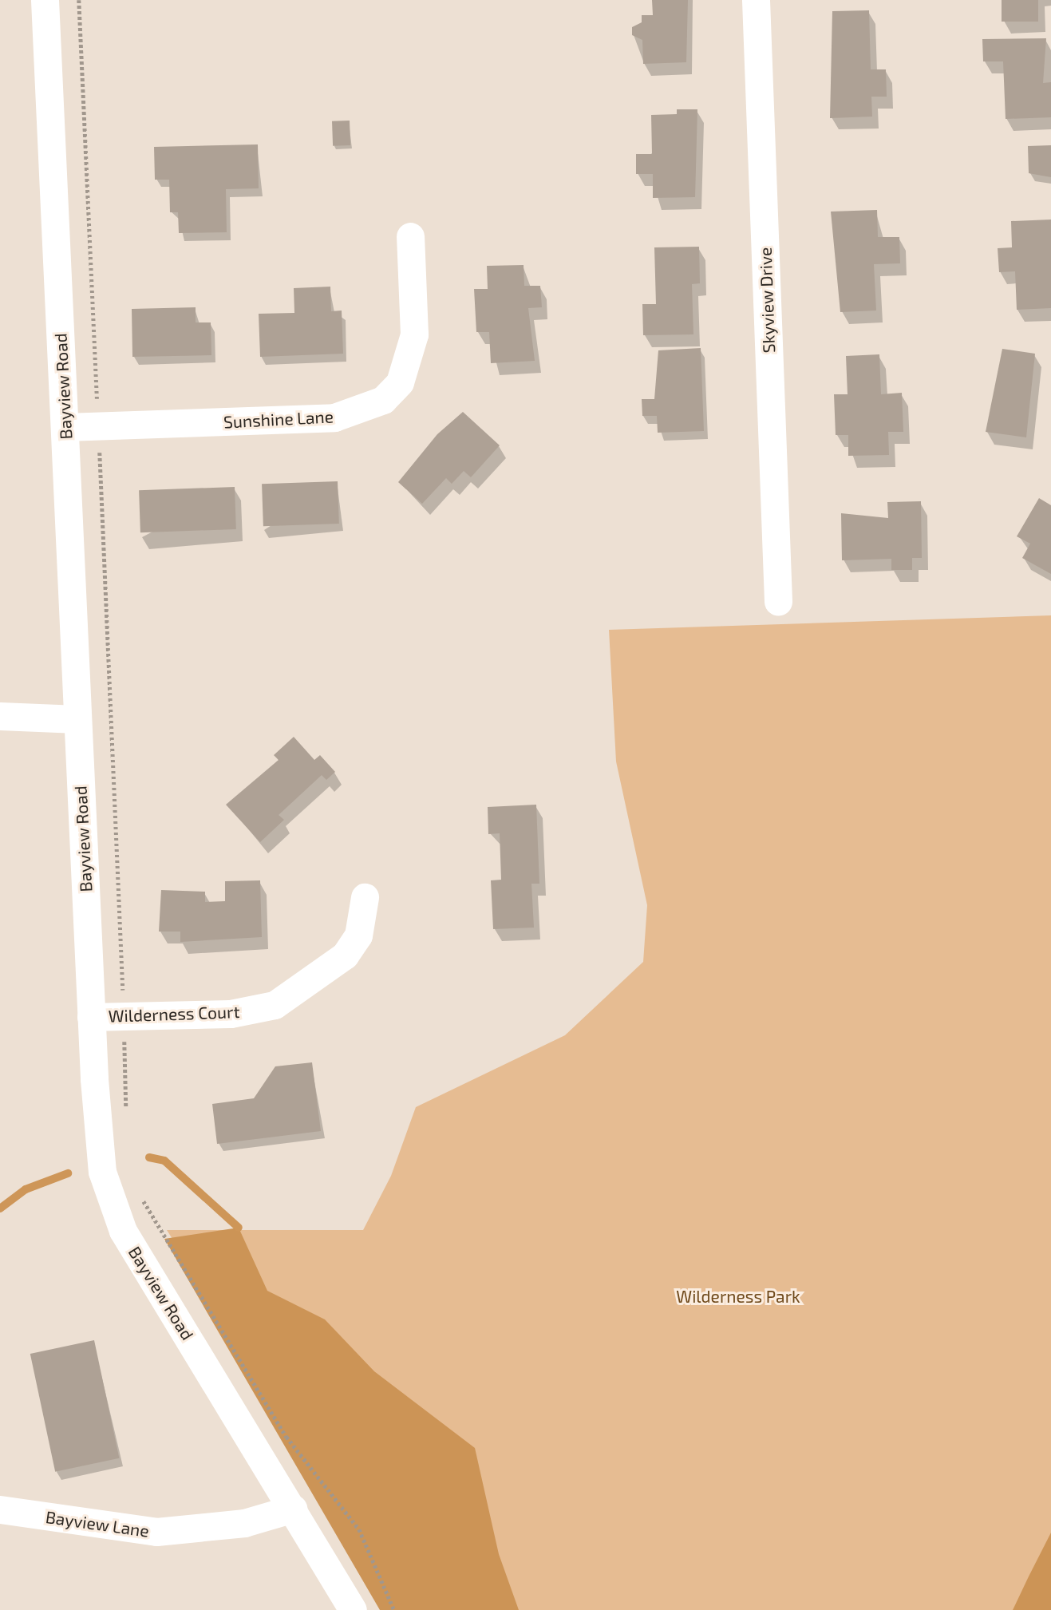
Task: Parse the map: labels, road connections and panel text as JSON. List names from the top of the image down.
{
  "streets": {
    "street": [
      "Skyview Drive",
      "Bayview Road",
      "Sunshine Lane",
      "Wilderness Court",
      "Bayview Lane"
    ]
  },
  "crossings": [
    ["Bayview Road", "Sunshine Lane"],
    ["Bayview Road", "Wilderness Court"],
    ["Bayview Road", "Bayview Lane"]
  ],
  "parks": ["Wilderness Park"]
}
